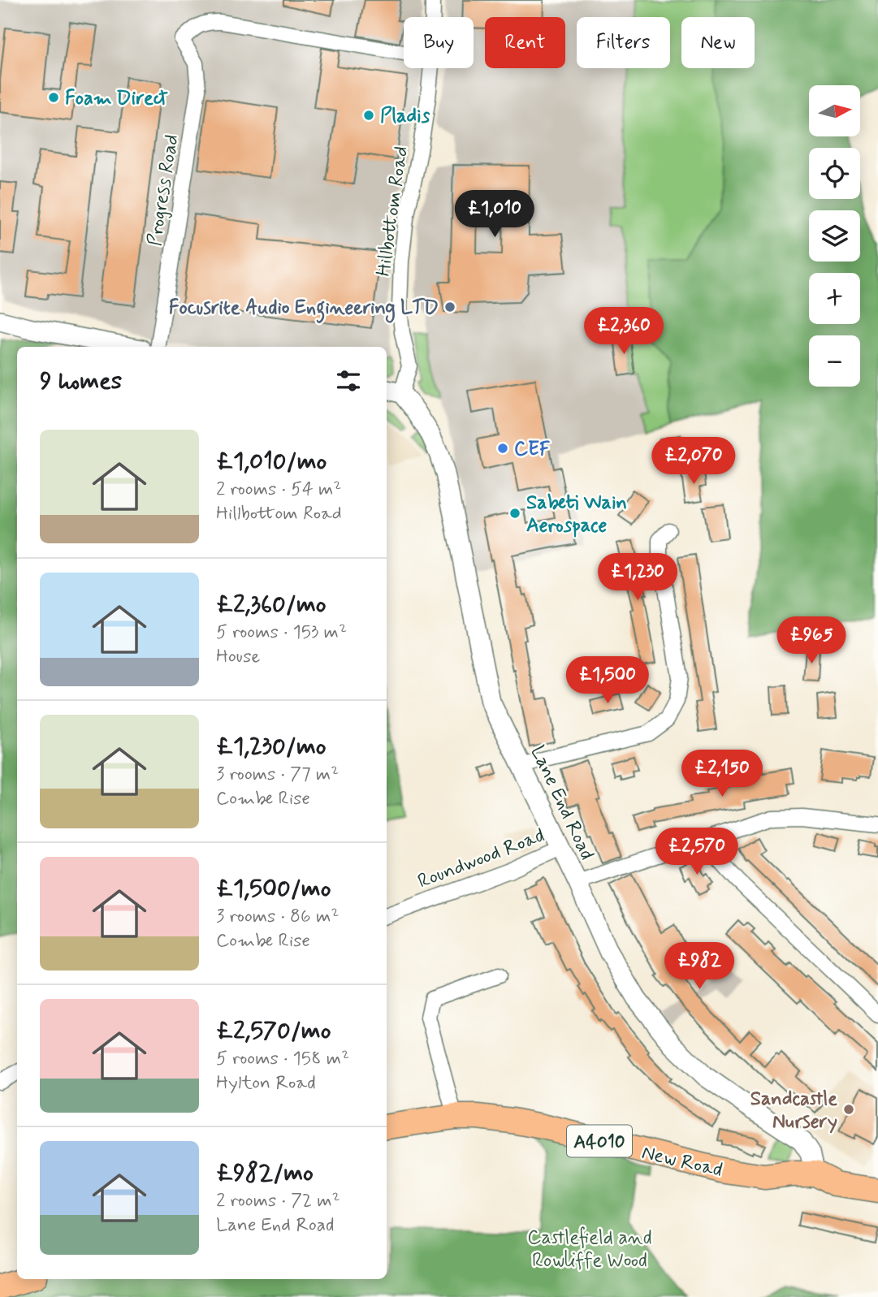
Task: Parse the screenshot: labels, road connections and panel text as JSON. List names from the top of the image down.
{
  "streets": {
    "highway": ["A4010", "New Road"],
    "street": [
      "Progress Road",
      "Hillbottom Road",
      "Lane End Road",
      "Roundwood Road"
    ]
  },
  "crossings": [
    ["Hillbottom Road", "Lane End Road"],
    ["Lane End Road", "Roundwood Road"],
    ["Lane End Road", "A4010"],
    ["Lane End Road", "New Road"],
    ["A4010", "New Road"]
  ],
  "parks": ["Castlefield and Rowliffe Wood"],
  "places": [
    "Foam Direct",
    "Pladis",
    "Focusrite Audio Engineering LTD",
    "CEF",
    "Sabeti Wain Aerospace",
    "Sandcastle Nursery"
  ],
  "north": "right",
  "page": {
    "chip": [
      "Buy",
      "Rent",
      "Filters",
      "New"
    ],
    "map_buttons": ["+", "−"],
    "price": [
      "£1,010",
      "£2,360",
      "£2,070",
      "£1,230",
      "£965",
      "£1,500",
      "£2,150",
      "£2,570",
      "£982"
    ],
    "heading": "9 homes",
    "list": [
      {
        "name": "£1,010/mo",
        "note": "2 rooms · 54 m² · Hillbottom Road"
      },
      {
        "name": "£2,360/mo",
        "note": "5 rooms · 153 m² · House"
      },
      {
        "name": "£1,230/mo",
        "note": "3 rooms · 77 m² · Combe Rise"
      },
      {
        "name": "£1,500/mo",
        "note": "3 rooms · 86 m² · Combe Rise"
      },
      {
        "name": "£2,570/mo",
        "note": "5 rooms · 158 m² · Hylton Road"
      },
      {
        "name": "£982/mo",
        "note": "2 rooms · 72 m² · Lane End Road"
      }
    ]
  }
}
